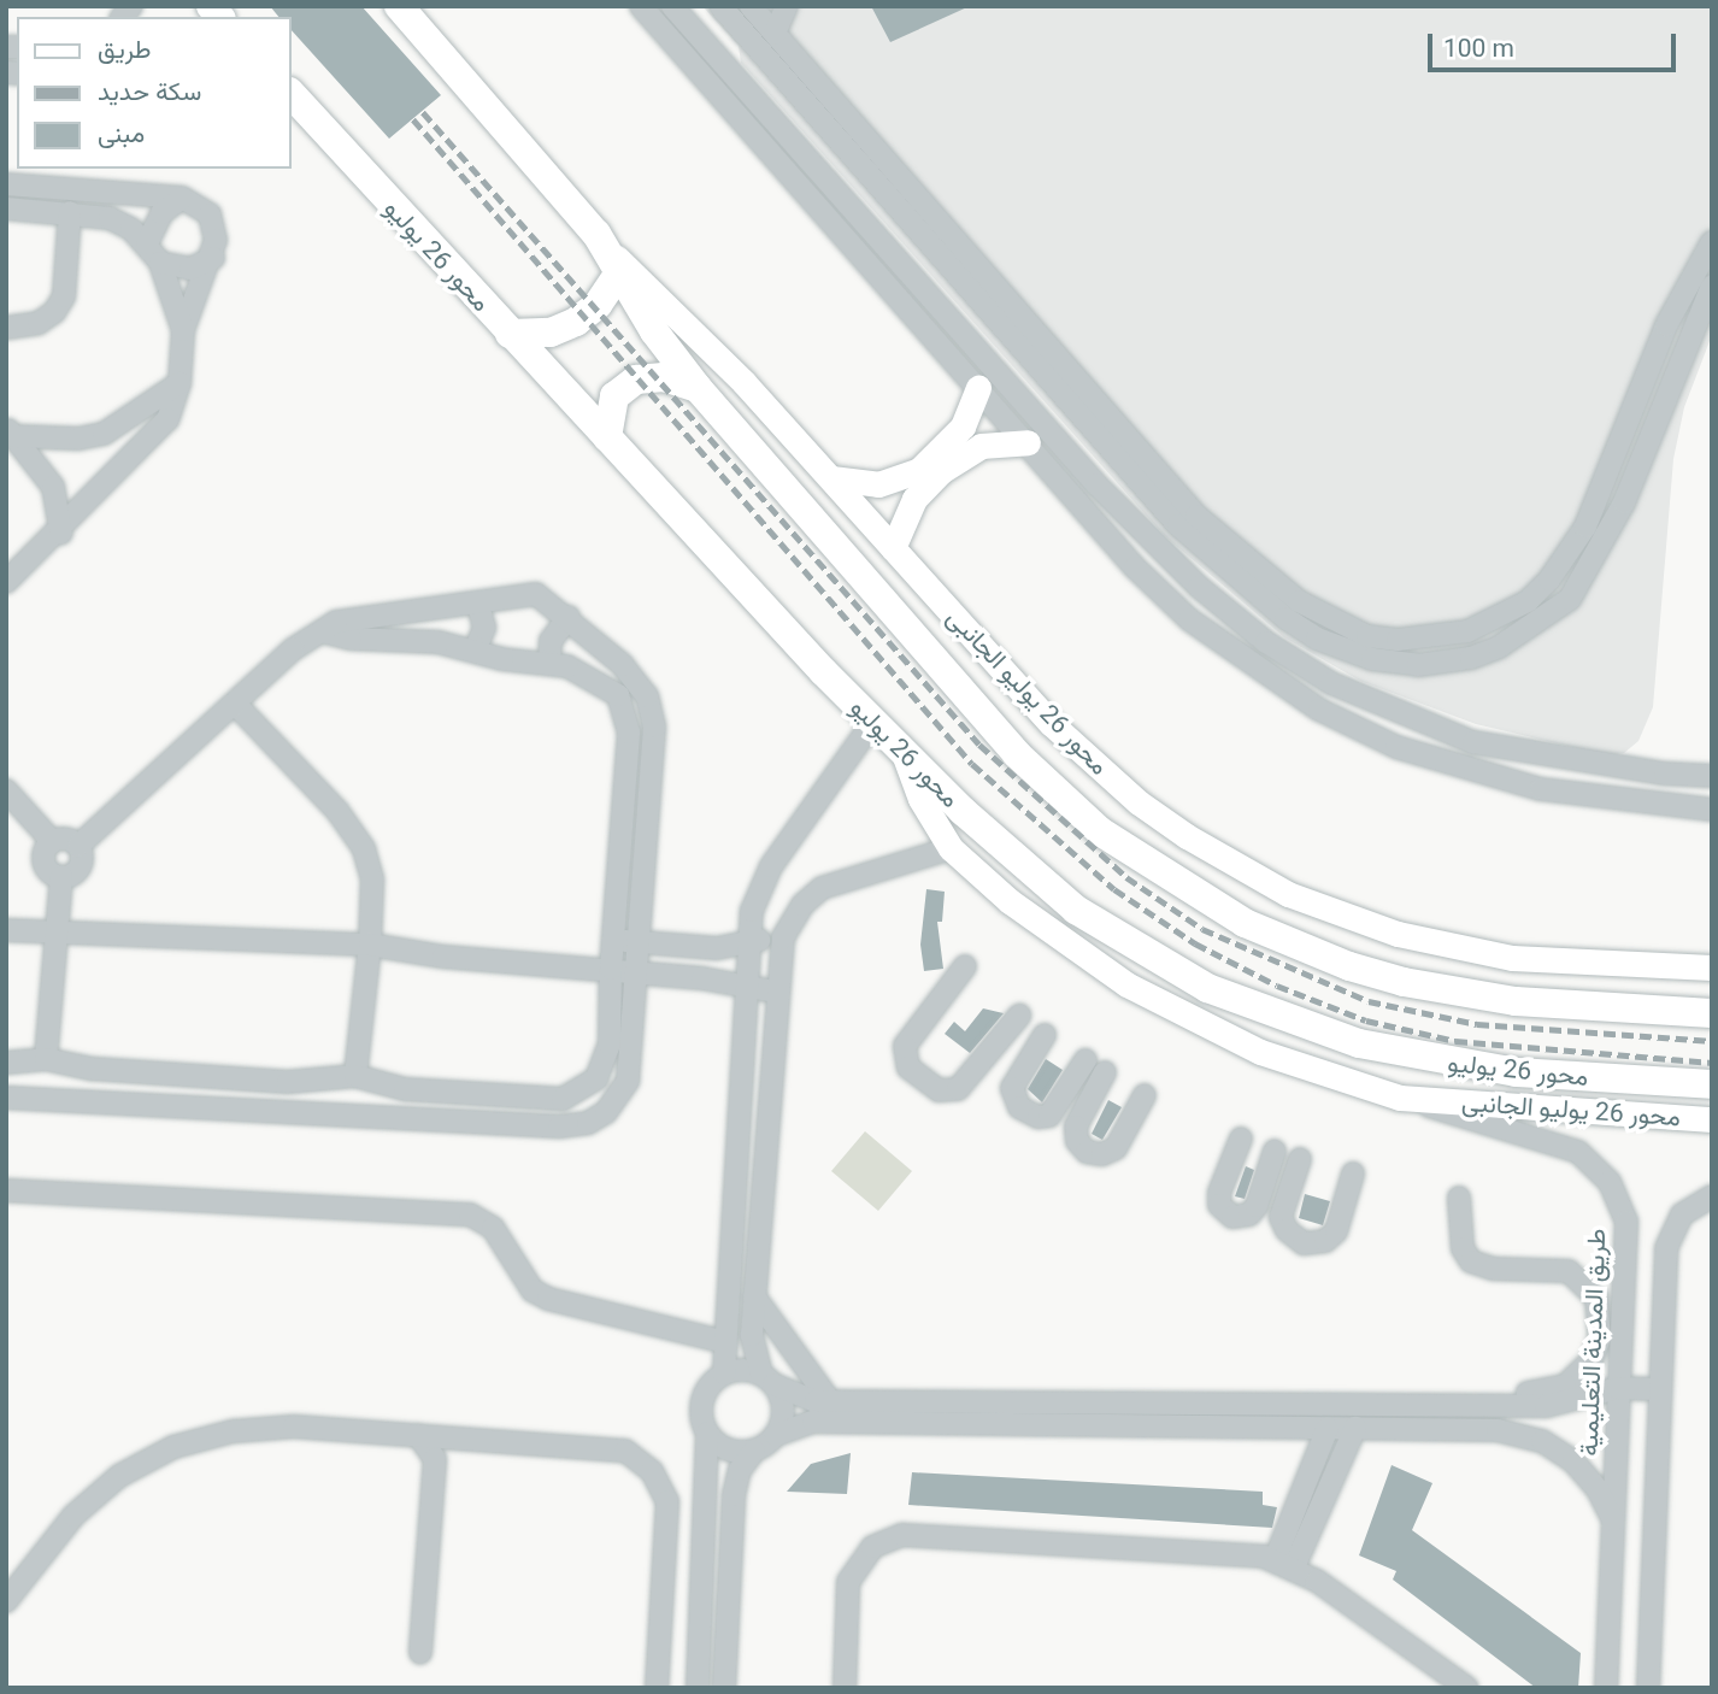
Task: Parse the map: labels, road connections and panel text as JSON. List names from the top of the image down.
{
  "streets": {
    "highway": ["محور 26 يوليو"],
    "main road": ["محور 26 يوليو الجانبى"],
    "street": ["طريق المدينة التعليمية"]
  },
  "crossings": [
    ["محور 26 يوليو", "محور 26 يوليو الجانبى"],
    ["محور 26 يوليو الجانبى", "طريق المدينة التعليمية"]
  ],
  "legend": ["طريق", "سكة حديد", "مبنى"],
  "scale_bar": "100 m"
}
